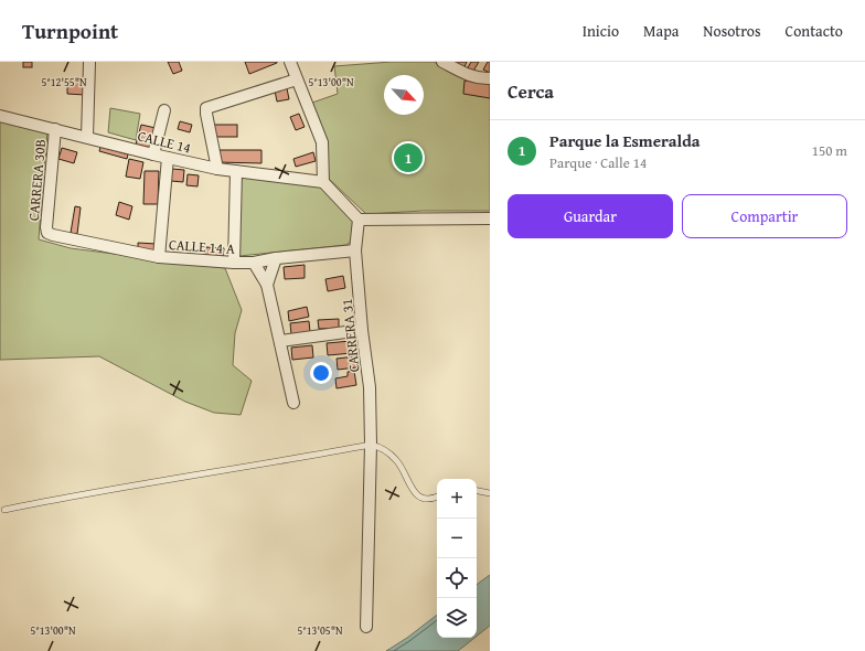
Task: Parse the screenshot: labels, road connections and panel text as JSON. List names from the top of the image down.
{
  "streets": {
    "street": [
      "CALLE 14",
      "CARRERA 30B",
      "CALLE 14 A",
      "CARRERA 31"
    ]
  },
  "crossings": [
    ["CALLE 14", "CARRERA 30B"],
    ["CARRERA 30B", "CALLE 14 A"],
    ["CALLE 14 A", "CARRERA 31"]
  ],
  "north": "bottom right",
  "page": {
    "header": "Turnpoint",
    "nav": [
      "Inicio",
      "Mapa",
      "Nosotros",
      "Contacto"
    ],
    "heading": "Cerca",
    "list": [
      {
        "mark": "1",
        "name": "Parque la Esmeralda",
        "note": "Parque · Calle 14",
        "value": "150 m"
      }
    ],
    "pins": "1",
    "buttons": ["Guardar", "Compartir"],
    "map_buttons": ["+", "−"]
  },
  "coordinates": ["5°12'55\"N", "5°13'00\"N", "5°13'05\"N"]
}
